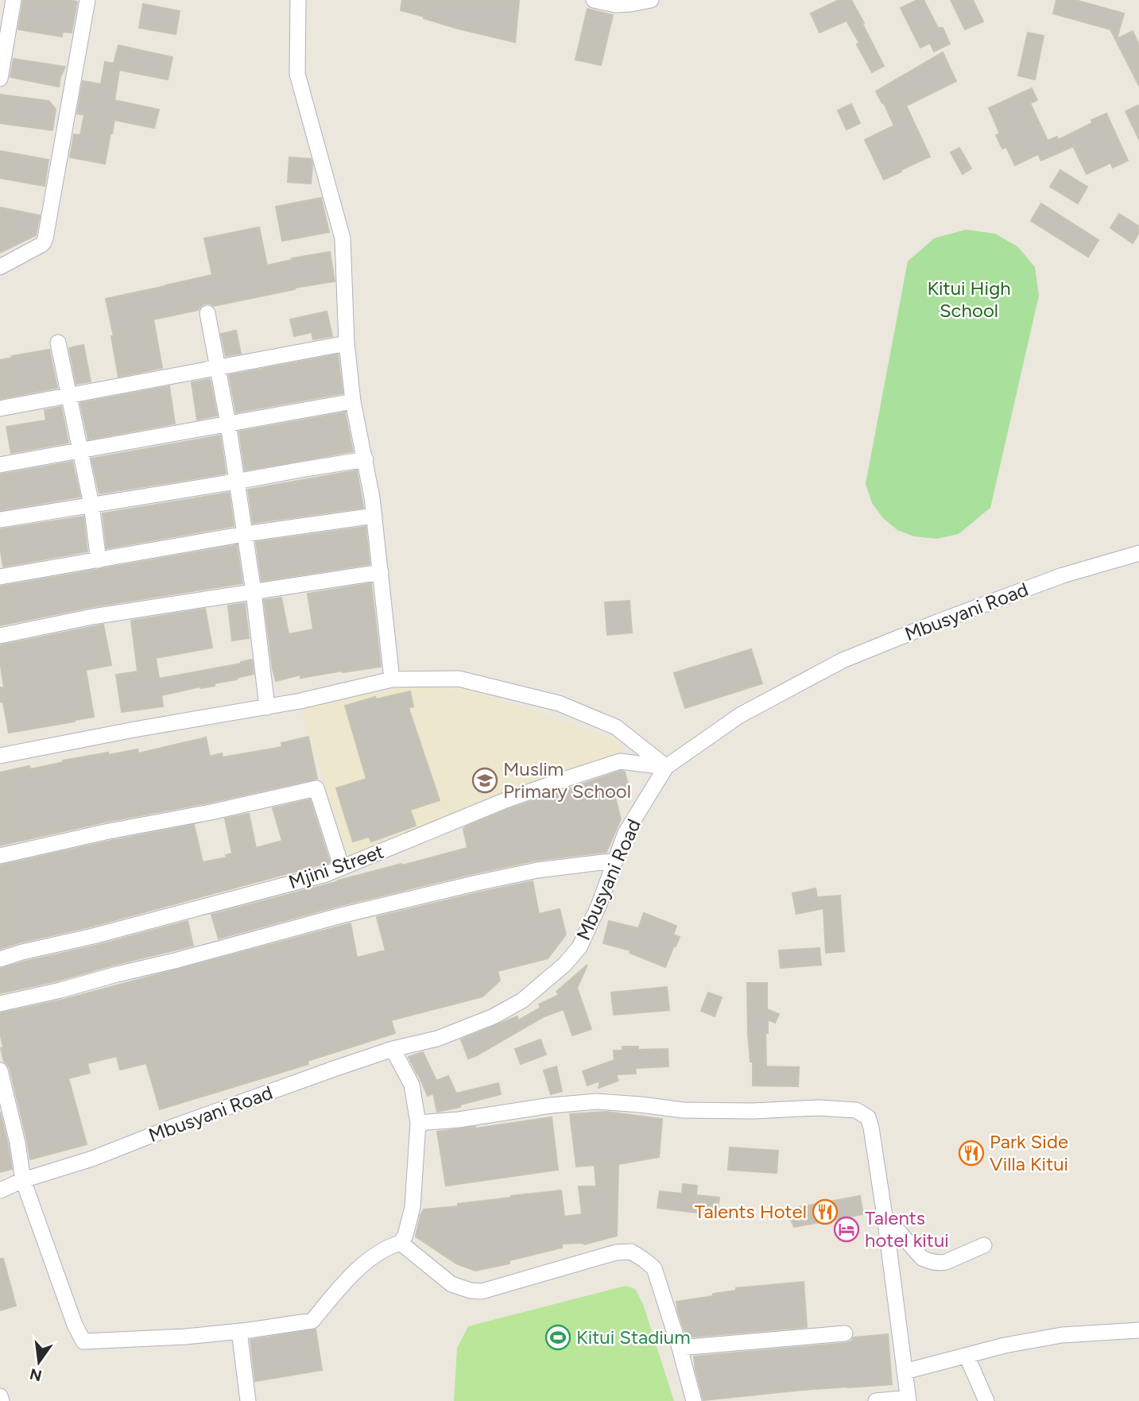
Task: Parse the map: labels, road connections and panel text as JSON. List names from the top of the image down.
{
  "streets": {
    "street": ["Mbusyani Road", "Mjini Street"]
  },
  "crossings": [
    ["Mbusyani Road", "Mjini Street"]
  ],
  "parks": ["Kitui High School"],
  "places": {
    "school or university": ["Muslim Primary School"],
    "restaurant": ["Park Side Villa Kitui", "Talents Hotel"],
    "hotel": ["Talents hotel kitui"],
    "sports": ["Kitui Stadium"]
  },
  "north": "bottom"
}
